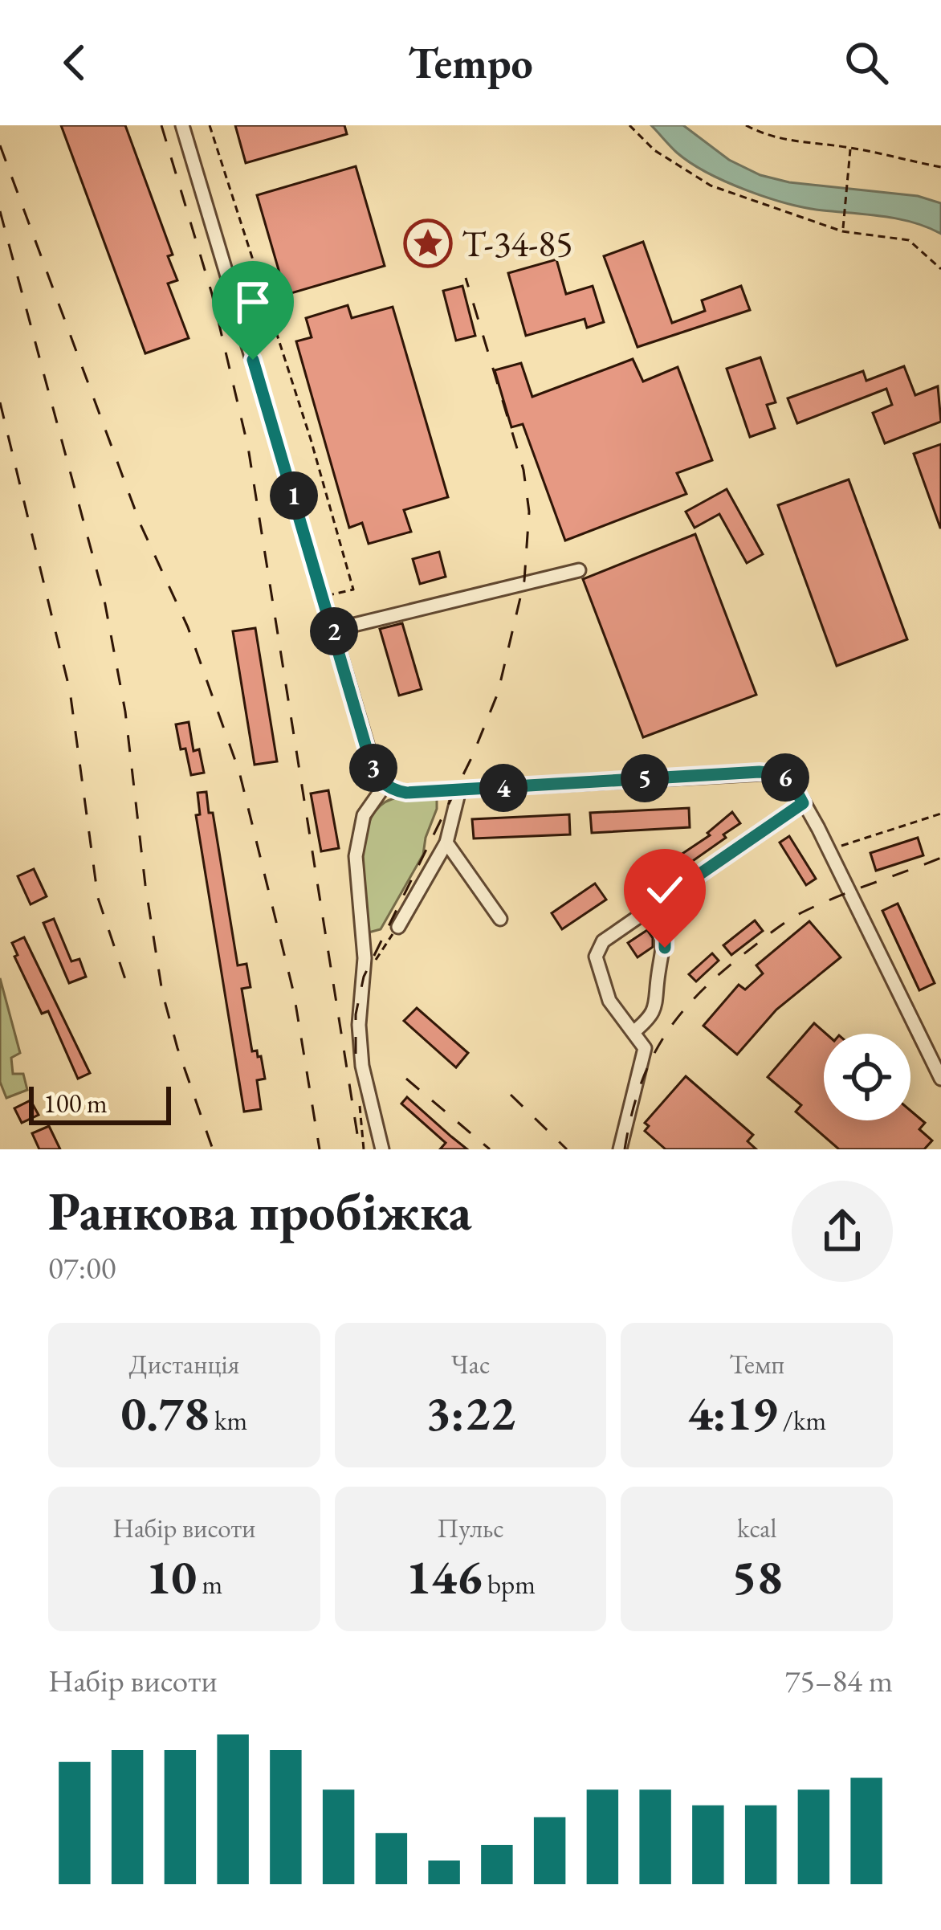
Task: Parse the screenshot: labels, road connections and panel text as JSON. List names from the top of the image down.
{
  "places": {
    "place": ["Т-34-85"]
  },
  "scale_bar": "100 m",
  "page": {
    "header": "Tempo",
    "pins": [
      "1",
      "2",
      "3",
      "6",
      "5",
      "4"
    ],
    "scale": "100 m",
    "heading": ["Ранкова пробіжка", "07:00"],
    "stats": [
      ["Дистанція", "0.78 km"],
      ["Час", "3:22"],
      ["Темп", "4:19 /km"],
      ["Набір висоти", "10 m"],
      ["Пульс", "146 bpm"],
      ["kcal", "58"]
    ],
    "chart": ["Набір висоти", "75–84 m"]
  }
}
